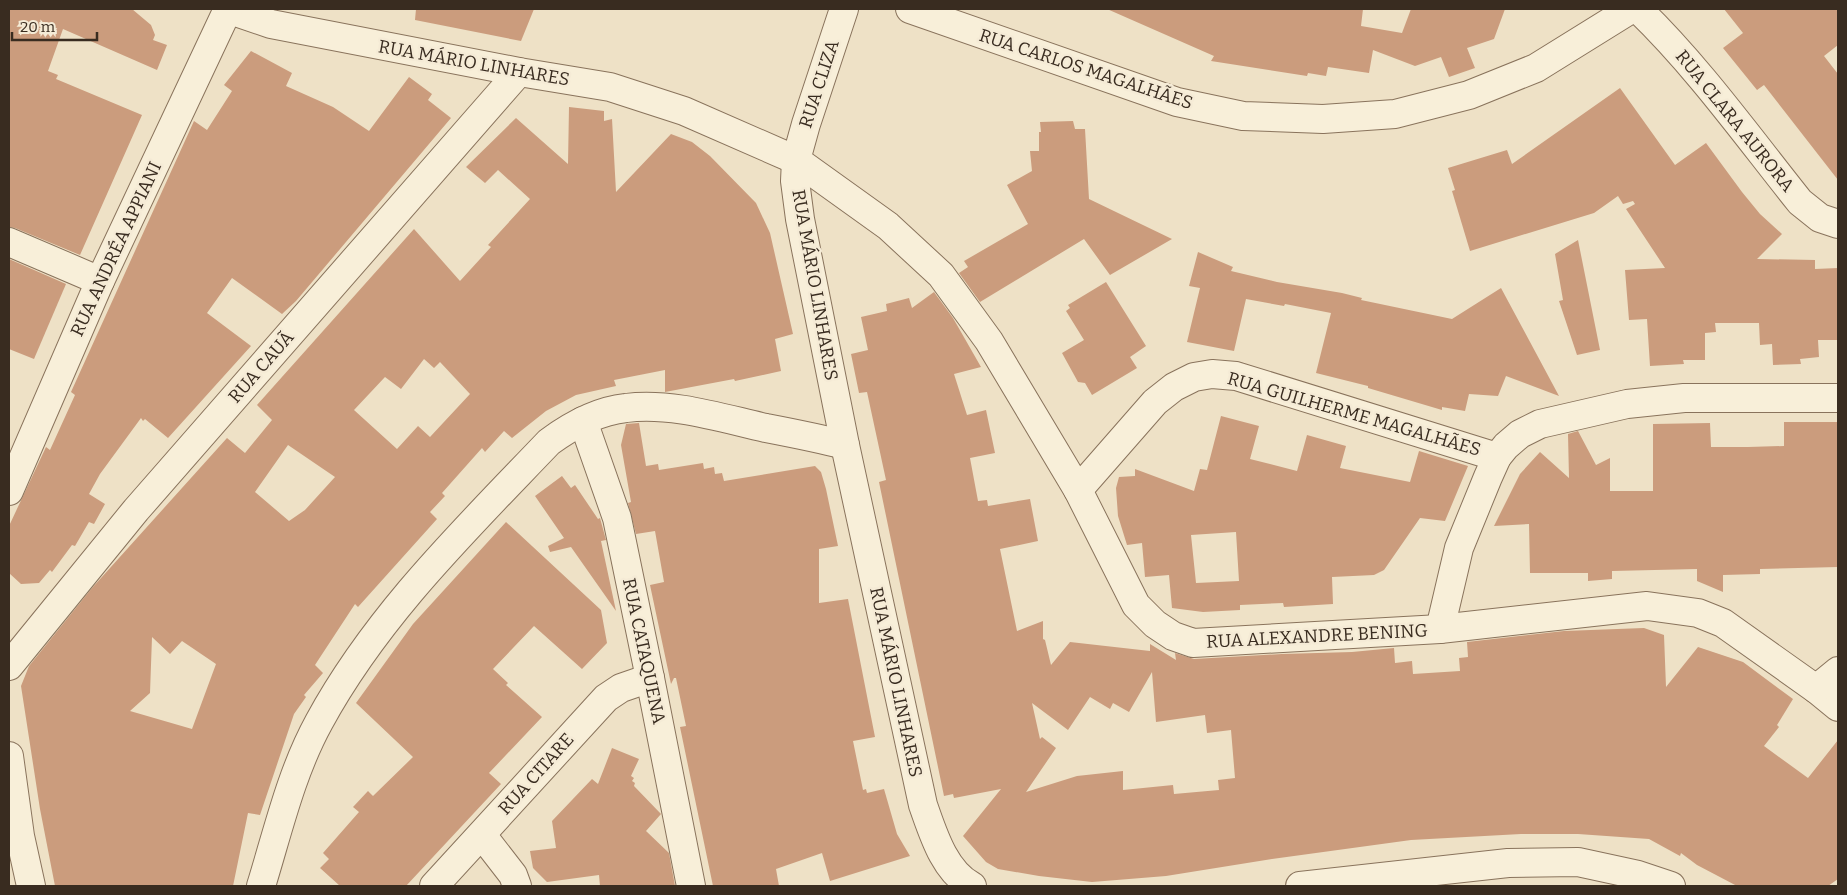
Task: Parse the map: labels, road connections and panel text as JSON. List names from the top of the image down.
{
  "streets": {
    "street": [
      "RUA MÁRIO LINHARES",
      "RUA CARLOS MAGALHÃES",
      "RUA CLIZA",
      "RUA CLARA AURORA",
      "RUA ANDRÉA APPIANI",
      "RUA CAUÃ",
      "RUA GUILHERME MAGALHÃES",
      "RUA ALEXANDRE BENING",
      "RUA CATAQUENA",
      "RUA CITARE"
    ]
  },
  "crossings": [
    ["RUA MÁRIO LINHARES", "RUA CLIZA"],
    ["RUA MÁRIO LINHARES", "RUA ANDRÉA APPIANI"],
    ["RUA MÁRIO LINHARES", "RUA CAUÃ"],
    ["RUA MÁRIO LINHARES", "RUA ALEXANDRE BENING"],
    ["RUA CLIZA", "RUA ALEXANDRE BENING"],
    ["RUA GUILHERME MAGALHÃES", "RUA ALEXANDRE BENING"],
    ["RUA CATAQUENA", "RUA CITARE"]
  ],
  "scale_bar": "20 m"
}
